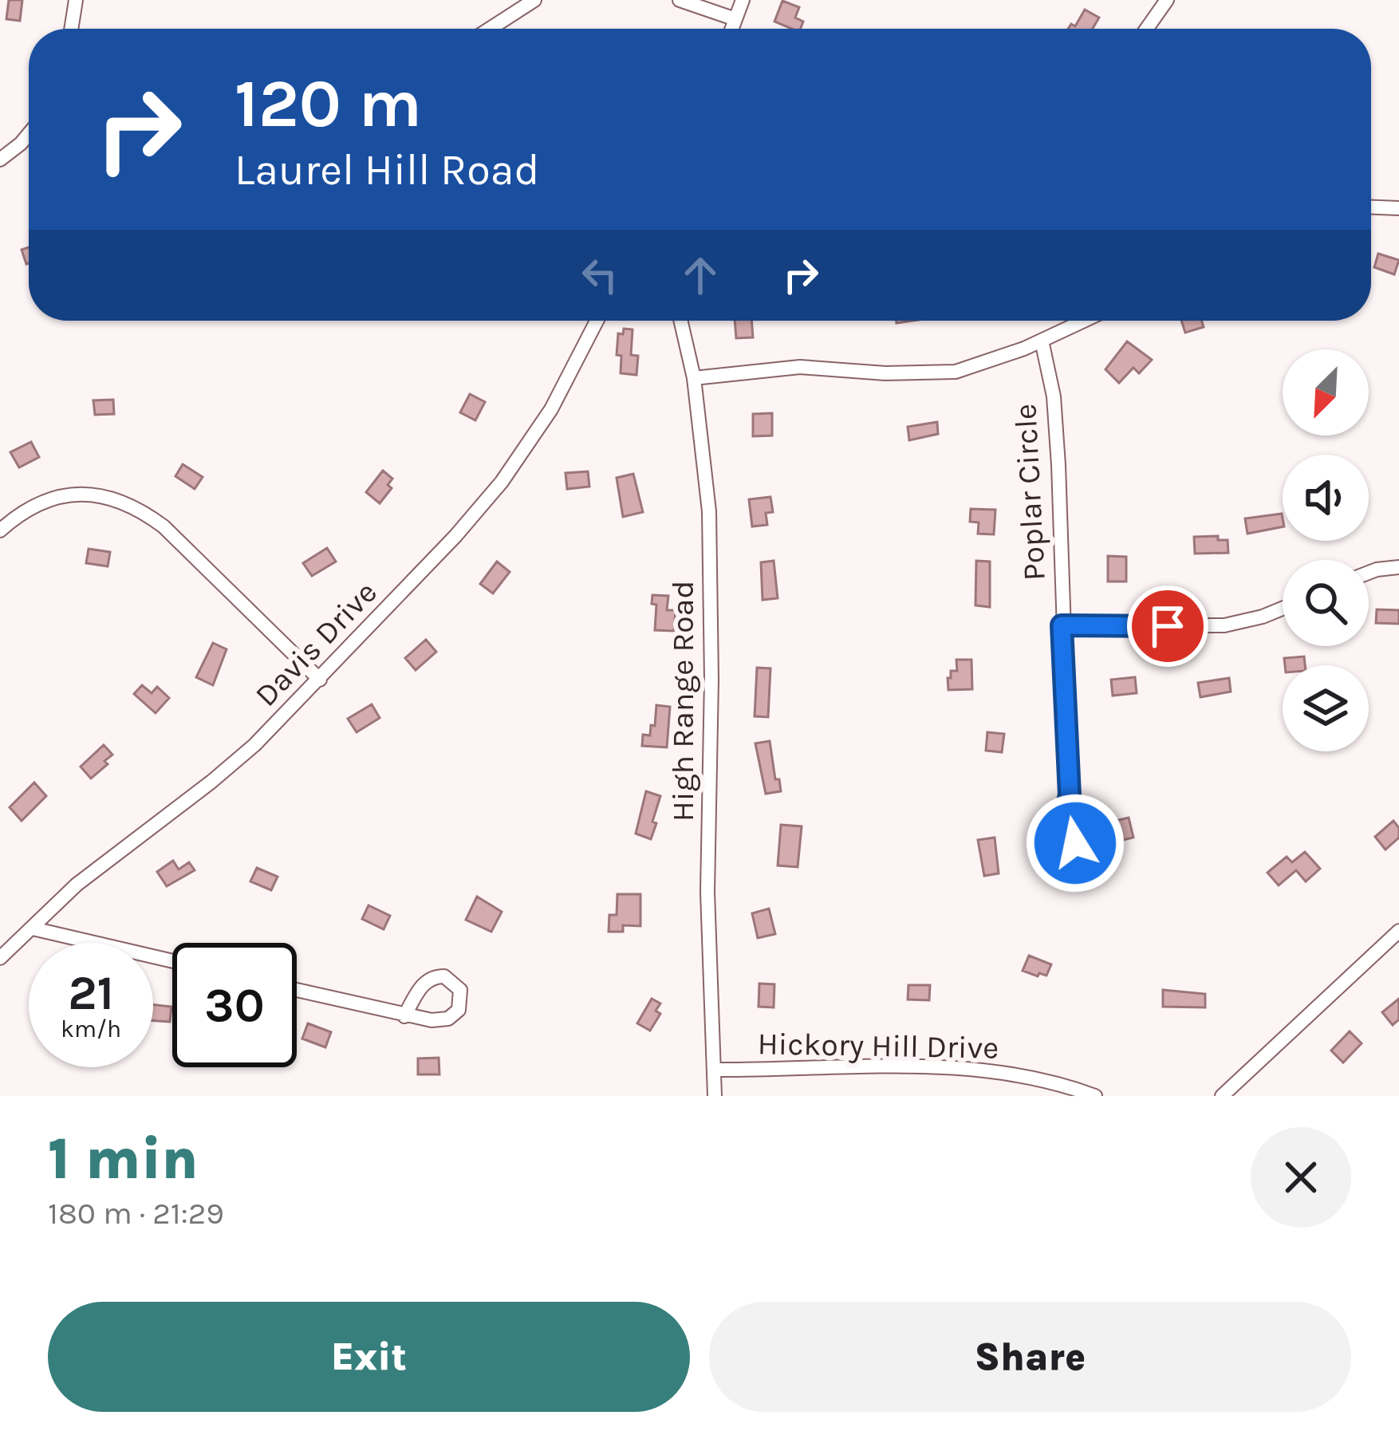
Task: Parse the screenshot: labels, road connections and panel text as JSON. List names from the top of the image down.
{
  "streets": {
    "street": [
      "Poplar Circle",
      "Davis Drive",
      "High Range Road",
      "Hickory Hill Drive"
    ]
  },
  "crossings": [
    ["High Range Road", "Hickory Hill Drive"]
  ],
  "north": "bottom left",
  "page": {
    "turn": ["120 m", "Laurel Hill Road"],
    "speed": "21 km/h",
    "limit": "30",
    "heading": ["1 min", "180 m · 21:29"],
    "buttons": ["Exit", "Share"]
  }
}
